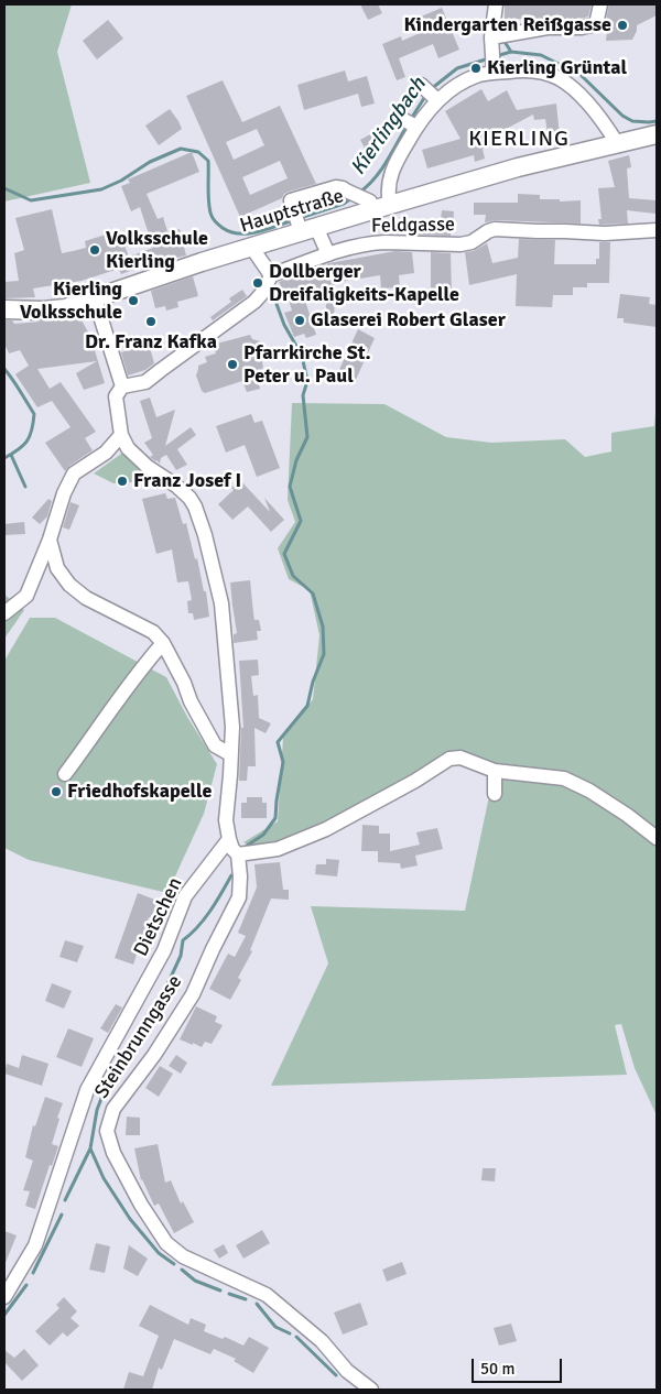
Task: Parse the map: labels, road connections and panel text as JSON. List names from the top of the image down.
{
  "streets": {
    "main road": ["Hauptstraße"],
    "street": ["Feldgasse", "Dietschen", "Steinbrunngasse"]
  },
  "crossings": [
    ["Dietschen", "Steinbrunngasse"]
  ],
  "districts": ["KIERLING"],
  "water": ["Kierlingbach"],
  "places": [
    "Kindergarten Reißgasse",
    "Kierling Grüntal",
    "Volksschule Kierling",
    "Dollberger Dreifaligkeits-Kapelle",
    "Kierling Volksschule",
    "Glaserei Robert Glaser",
    "Dr. Franz Kafka",
    "Pfarrkirche St. Peter u. Paul",
    "Franz Josef I",
    "Friedhofskapelle"
  ],
  "scale_bar": "50 m"
}
